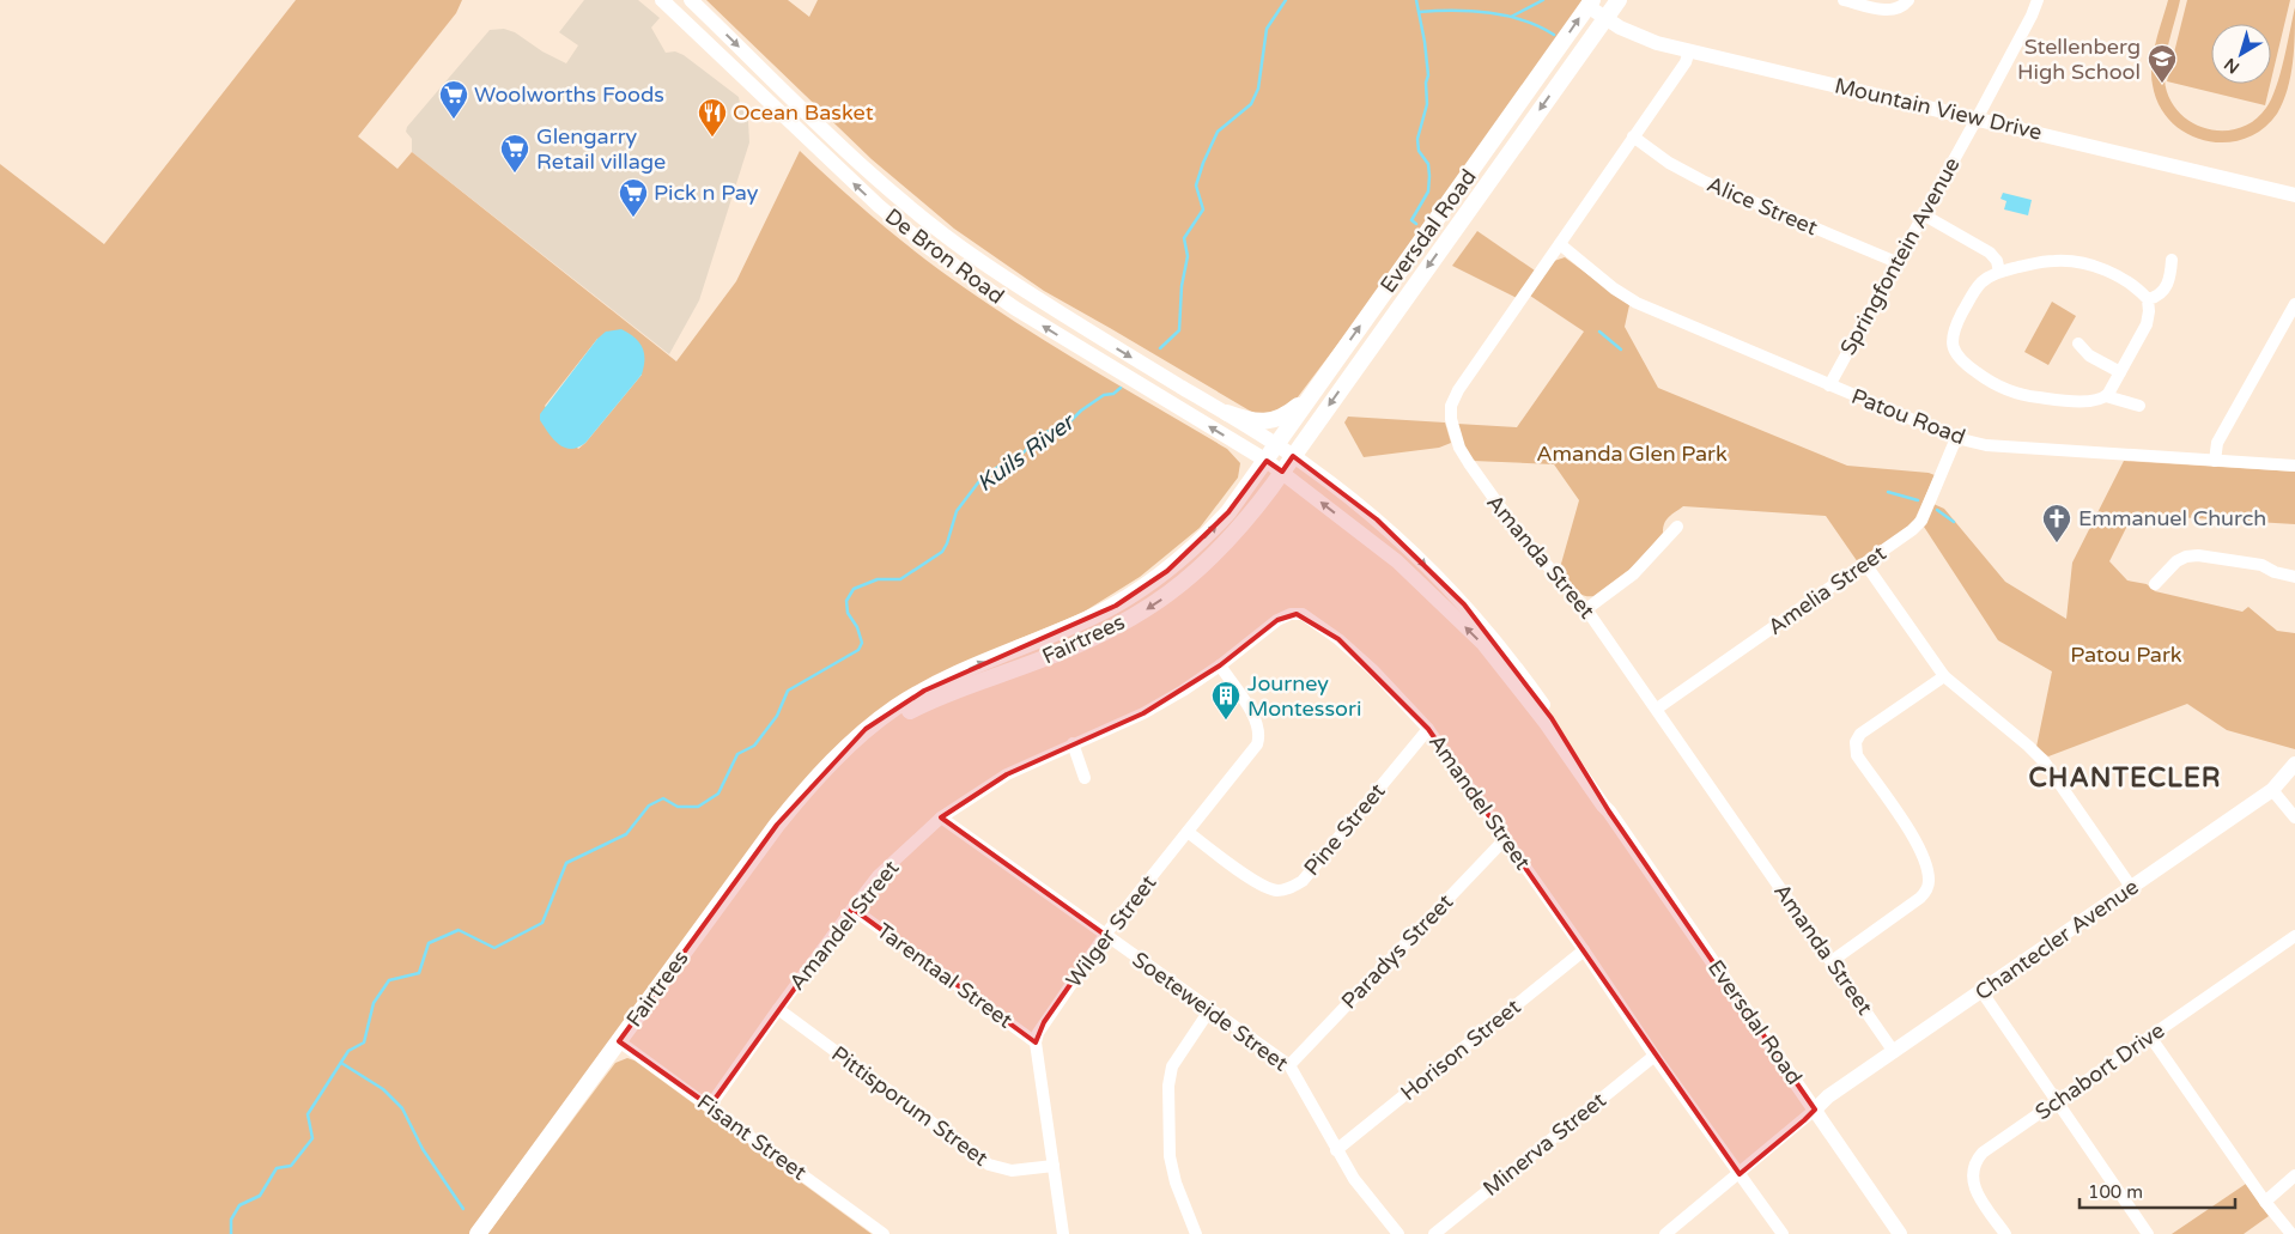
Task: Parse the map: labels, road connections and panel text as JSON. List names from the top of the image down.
{
  "streets": {
    "main road": ["Eversdal Road", "Fairtrees"],
    "street": [
      "Mountain View Drive",
      "Alice Street",
      "De Bron Road",
      "Springfontein Avenue",
      "Patou Road",
      "Amanda Street",
      "Amelia Street",
      "Amandel Street",
      "Pine Street",
      "Wilger Street",
      "Chantecler Avenue",
      "Paradys Street",
      "Tarentaal Street",
      "Soeteweide Street",
      "Horison Street",
      "Schabort Drive",
      "Pittisporum Street",
      "Fisant Street",
      "Minerva Street"
    ]
  },
  "crossings": [
    ["Mountain View Drive", "Eversdal Road"],
    ["Mountain View Drive", "Springfontein Avenue"],
    ["Mountain View Drive", "Amanda Street"],
    ["Alice Street", "Springfontein Avenue"],
    ["Alice Street", "Amanda Street"],
    ["Eversdal Road", "De Bron Road"],
    ["Eversdal Road", "Fairtrees"],
    ["Eversdal Road", "Chantecler Avenue"],
    ["De Bron Road", "Fairtrees"],
    ["Springfontein Avenue", "Patou Road"],
    ["Patou Road", "Amanda Street"],
    ["Patou Road", "Amelia Street"],
    ["Amanda Street", "Amelia Street"],
    ["Amanda Street", "Chantecler Avenue"],
    ["Fairtrees", "Fisant Street"],
    ["Amandel Street", "Pine Street"],
    ["Amandel Street", "Wilger Street"],
    ["Amandel Street", "Paradys Street"],
    ["Amandel Street", "Tarentaal Street"],
    ["Amandel Street", "Soeteweide Street"],
    ["Amandel Street", "Horison Street"],
    ["Amandel Street", "Pittisporum Street"],
    ["Amandel Street", "Fisant Street"],
    ["Amandel Street", "Minerva Street"],
    ["Pine Street", "Wilger Street"],
    ["Wilger Street", "Tarentaal Street"],
    ["Wilger Street", "Soeteweide Street"],
    ["Paradys Street", "Soeteweide Street"],
    ["Soeteweide Street", "Horison Street"]
  ],
  "districts": ["CHANTECLER"],
  "water": ["Kuils River"],
  "parks": ["Amanda Glen Park", "Patou Park"],
  "places": {
    "school or university": ["Stellenberg High School"],
    "supermarket": ["Woolworths Foods", "Glengarry Retail village", "Pick n Pay"],
    "restaurant": ["Ocean Basket"],
    "church": ["Emmanuel Church"],
    "building": ["Journey Montessori"]
  },
  "scale_bar": "100 m",
  "north": "bottom left"
}
